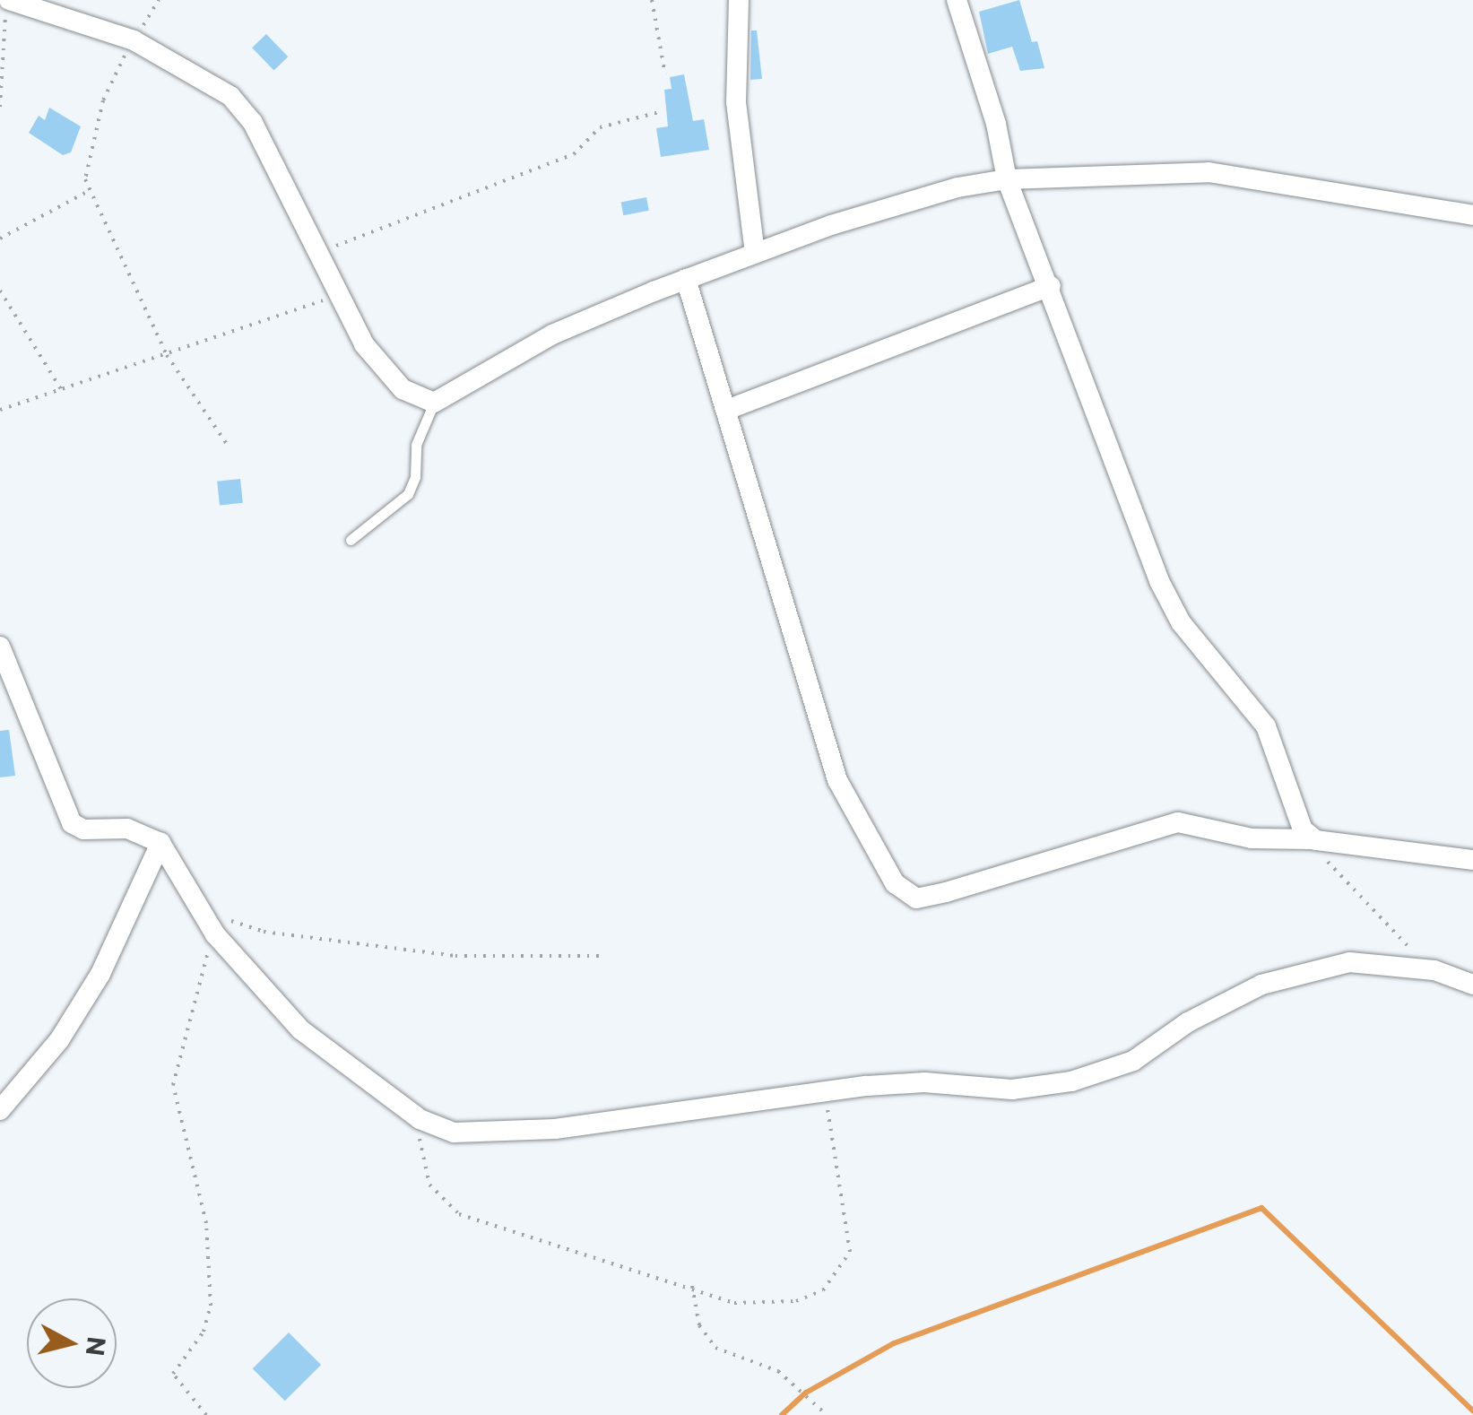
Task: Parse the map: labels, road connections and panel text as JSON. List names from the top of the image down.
{
  "north": "right"
}
